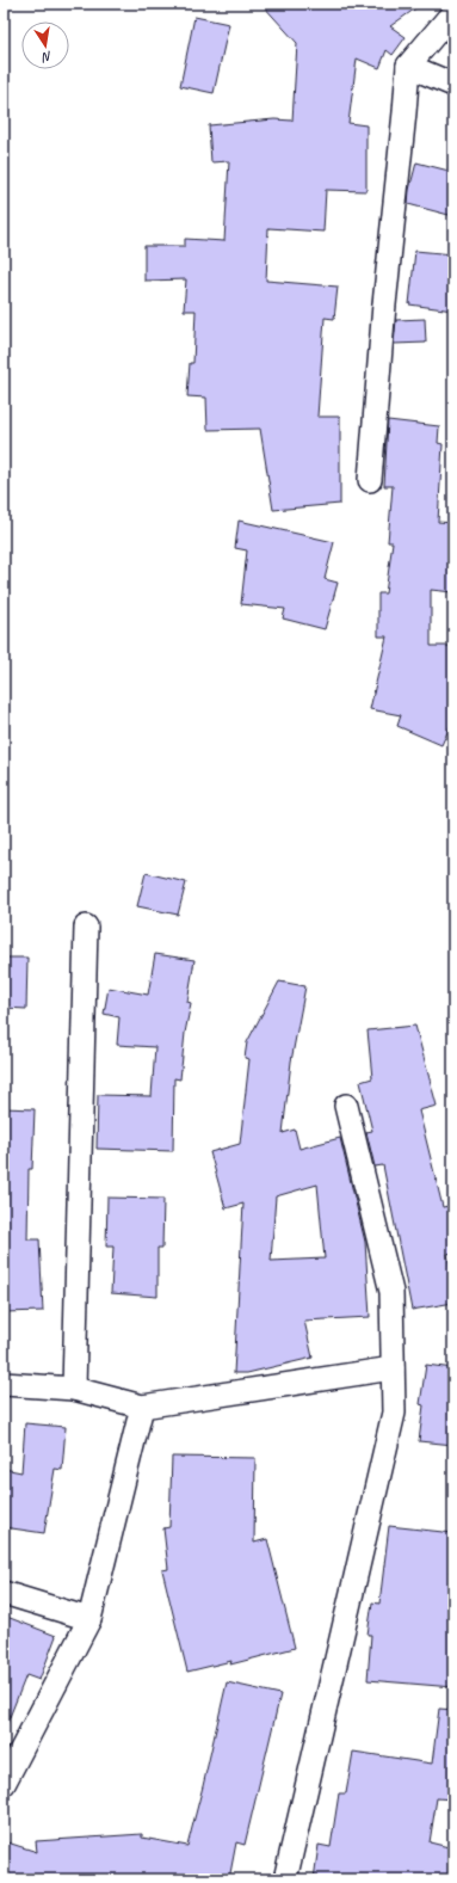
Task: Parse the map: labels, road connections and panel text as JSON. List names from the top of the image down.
{
  "north": "bottom"
}
